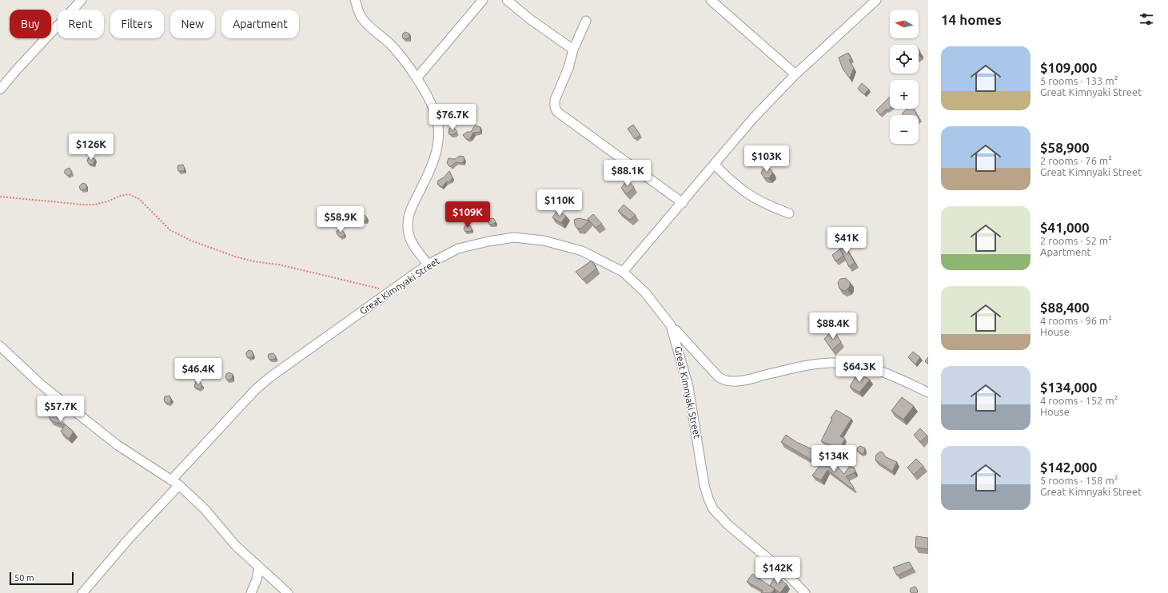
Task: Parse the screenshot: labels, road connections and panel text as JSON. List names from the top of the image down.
{
  "streets": {
    "street": ["Great Kimnyaki Street"]
  },
  "scale_bar": "50 m",
  "north": "left",
  "page": {
    "heading": "14 homes",
    "map_buttons": ["+", "−"],
    "chip": [
      "Buy",
      "Rent",
      "Filters",
      "New",
      "Apartment"
    ],
    "list": [
      {
        "name": "$109,000",
        "note": "5 rooms · 133 m² · Great Kimnyaki Street"
      },
      {
        "name": "$58,900",
        "note": "2 rooms · 76 m² · Great Kimnyaki Street"
      },
      {
        "name": "$41,000",
        "note": "2 rooms · 52 m² · Apartment"
      },
      {
        "name": "$88,400",
        "note": "4 rooms · 96 m² · House"
      },
      {
        "name": "$134,000",
        "note": "4 rooms · 152 m² · House"
      },
      {
        "name": "$142,000",
        "note": "5 rooms · 158 m² · Great Kimnyaki Street"
      }
    ],
    "price": [
      "$76.7K",
      "$126K",
      "$103K",
      "$88.1K",
      "$110K",
      "$109K",
      "$58.9K",
      "$41K",
      "$88.4K",
      "$64.3K",
      "$46.4K",
      "$57.7K",
      "$134K",
      "$142K"
    ],
    "scale": "50 m"
  }
}
